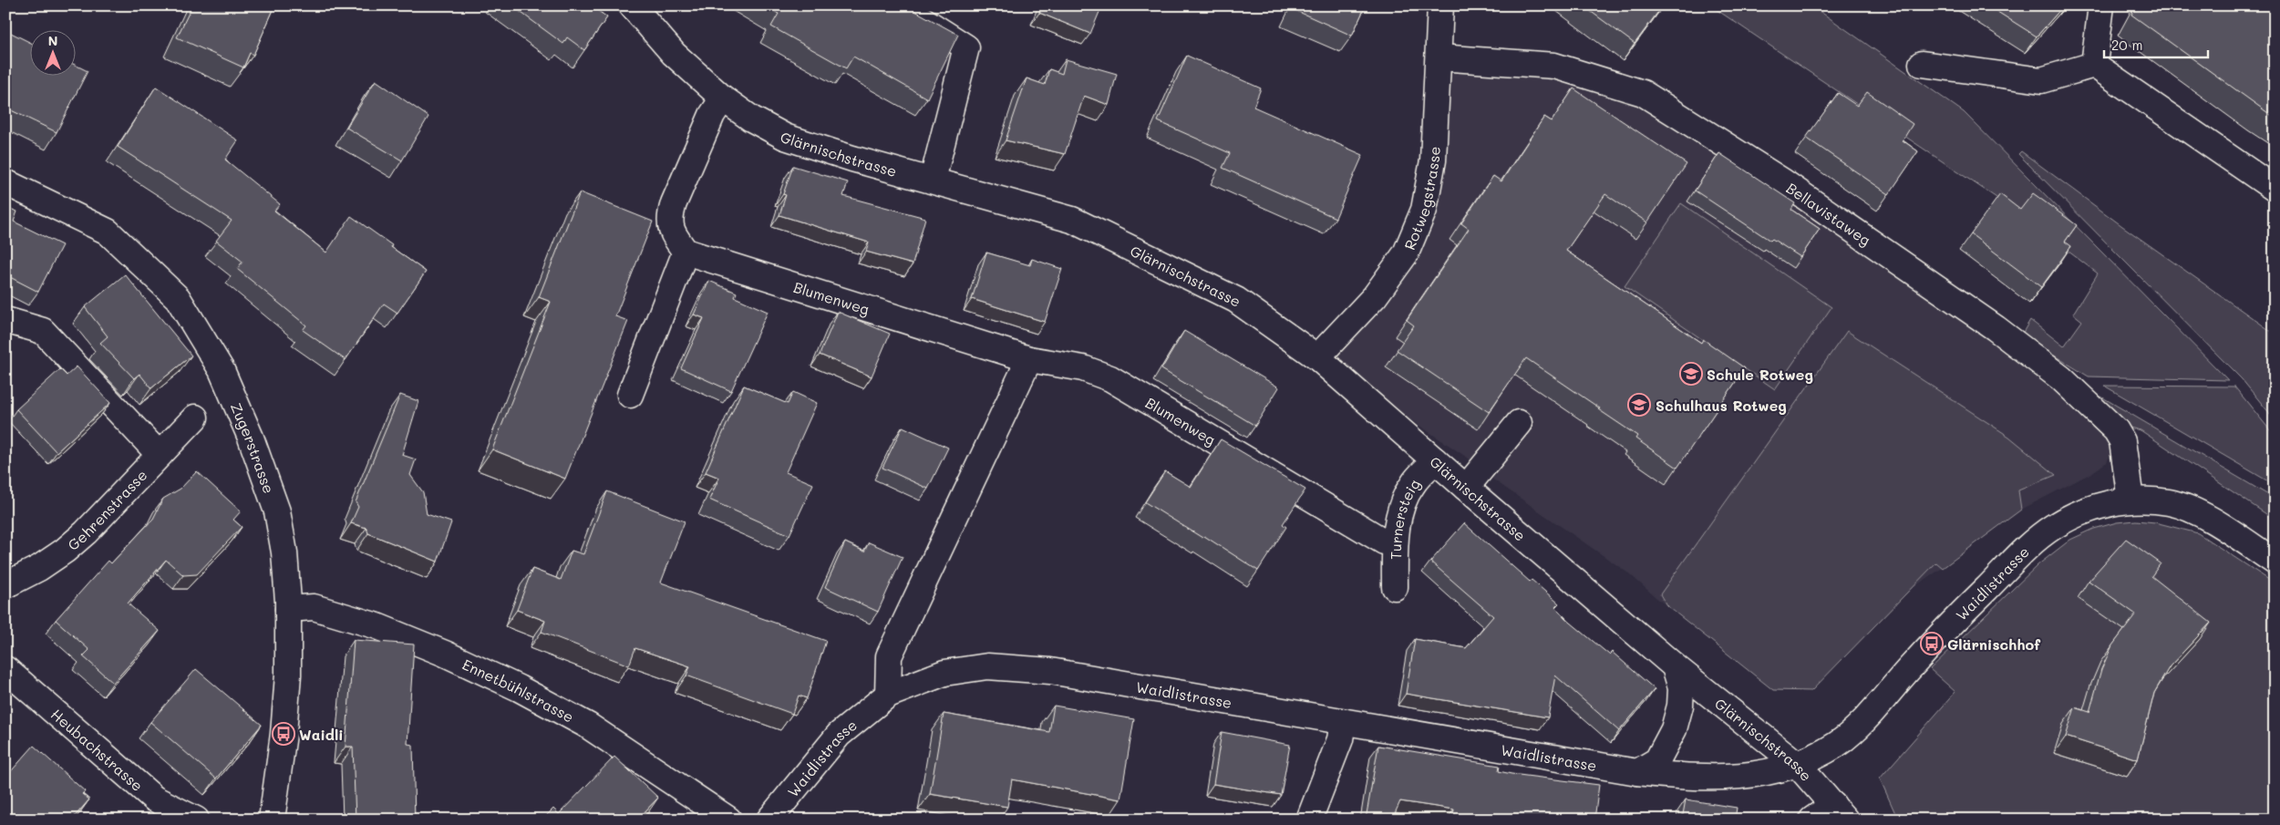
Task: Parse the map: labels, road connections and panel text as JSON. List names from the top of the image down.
{
  "streets": {
    "street": [
      "Glärnischstrasse",
      "Rotwegstrasse",
      "Bellavistaweg",
      "Blumenweg",
      "Zugerstrasse",
      "Gehrenstrasse",
      "Turnersteig",
      "Waidlistrasse",
      "Ennetbühlstrasse",
      "Heubachstrasse"
    ]
  },
  "crossings": [
    ["Glärnischstrasse", "Rotwegstrasse"],
    ["Glärnischstrasse", "Turnersteig"],
    ["Glärnischstrasse", "Waidlistrasse"],
    ["Rotwegstrasse", "Bellavistaweg"],
    ["Bellavistaweg", "Waidlistrasse"],
    ["Blumenweg", "Turnersteig"],
    ["Zugerstrasse", "Ennetbühlstrasse"]
  ],
  "places": {
    "school or university": ["Schule Rotweg", "Schulhaus Rotweg"],
    "bus stop": ["Glärnischhof", "Waidli"]
  },
  "scale_bar": "20 m",
  "north": "top"
}
